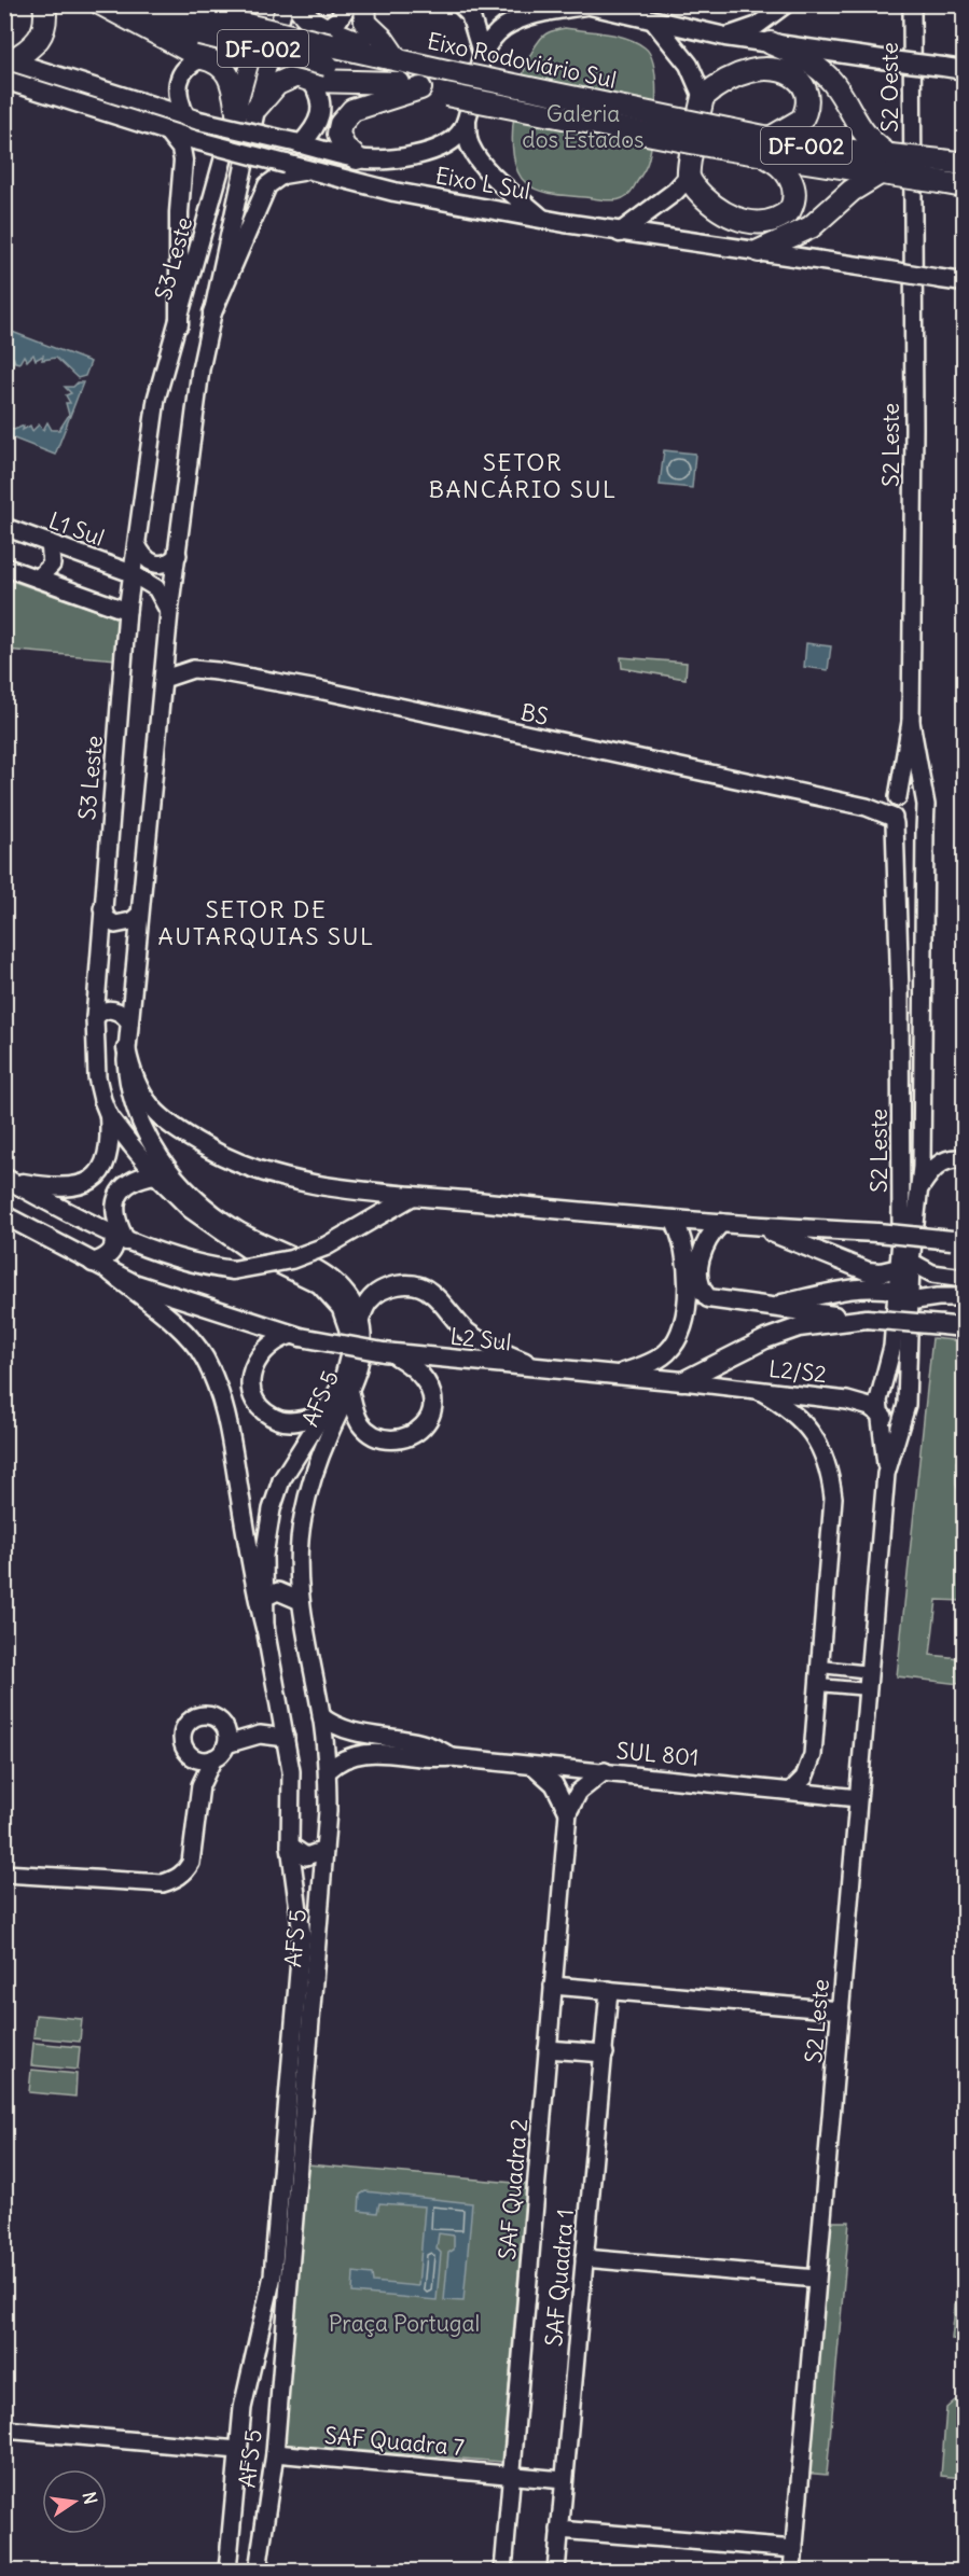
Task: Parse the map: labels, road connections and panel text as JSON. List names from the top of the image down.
{
  "streets": {
    "highway": ["DF-002", "Eixo Rodoviário Sul"],
    "main road": [
      "S2 Oeste",
      "Eixo L Sul",
      "S3 Leste",
      "S2 Leste",
      "L1 Sul",
      "BS",
      "L2 Sul",
      "L2/S2",
      "AFS 5",
      "SUL 801",
      "SAF Quadra 2",
      "SAF Quadra 1",
      "SAF Quadra 7"
    ]
  },
  "crossings": [
    ["DF-002", "Eixo Rodoviário Sul"],
    ["S2 Oeste", "S2 Leste"],
    ["S3 Leste", "L1 Sul"],
    ["S3 Leste", "BS"],
    ["S3 Leste", "AFS 5"],
    ["S2 Leste", "BS"],
    ["S2 Leste", "L2/S2"],
    ["S2 Leste", "SUL 801"],
    ["L2 Sul", "L2/S2"],
    ["AFS 5", "SUL 801"],
    ["AFS 5", "SAF Quadra 7"],
    ["SUL 801", "SAF Quadra 2"],
    ["SAF Quadra 2", "SAF Quadra 7"],
    ["SAF Quadra 1", "SAF Quadra 7"]
  ],
  "districts": ["SETOR BANCÁRIO SUL", "SETOR DE AUTARQUIAS SUL"],
  "parks": ["Galeria dos Estados", "Praça Portugal"],
  "north": "right"
}
